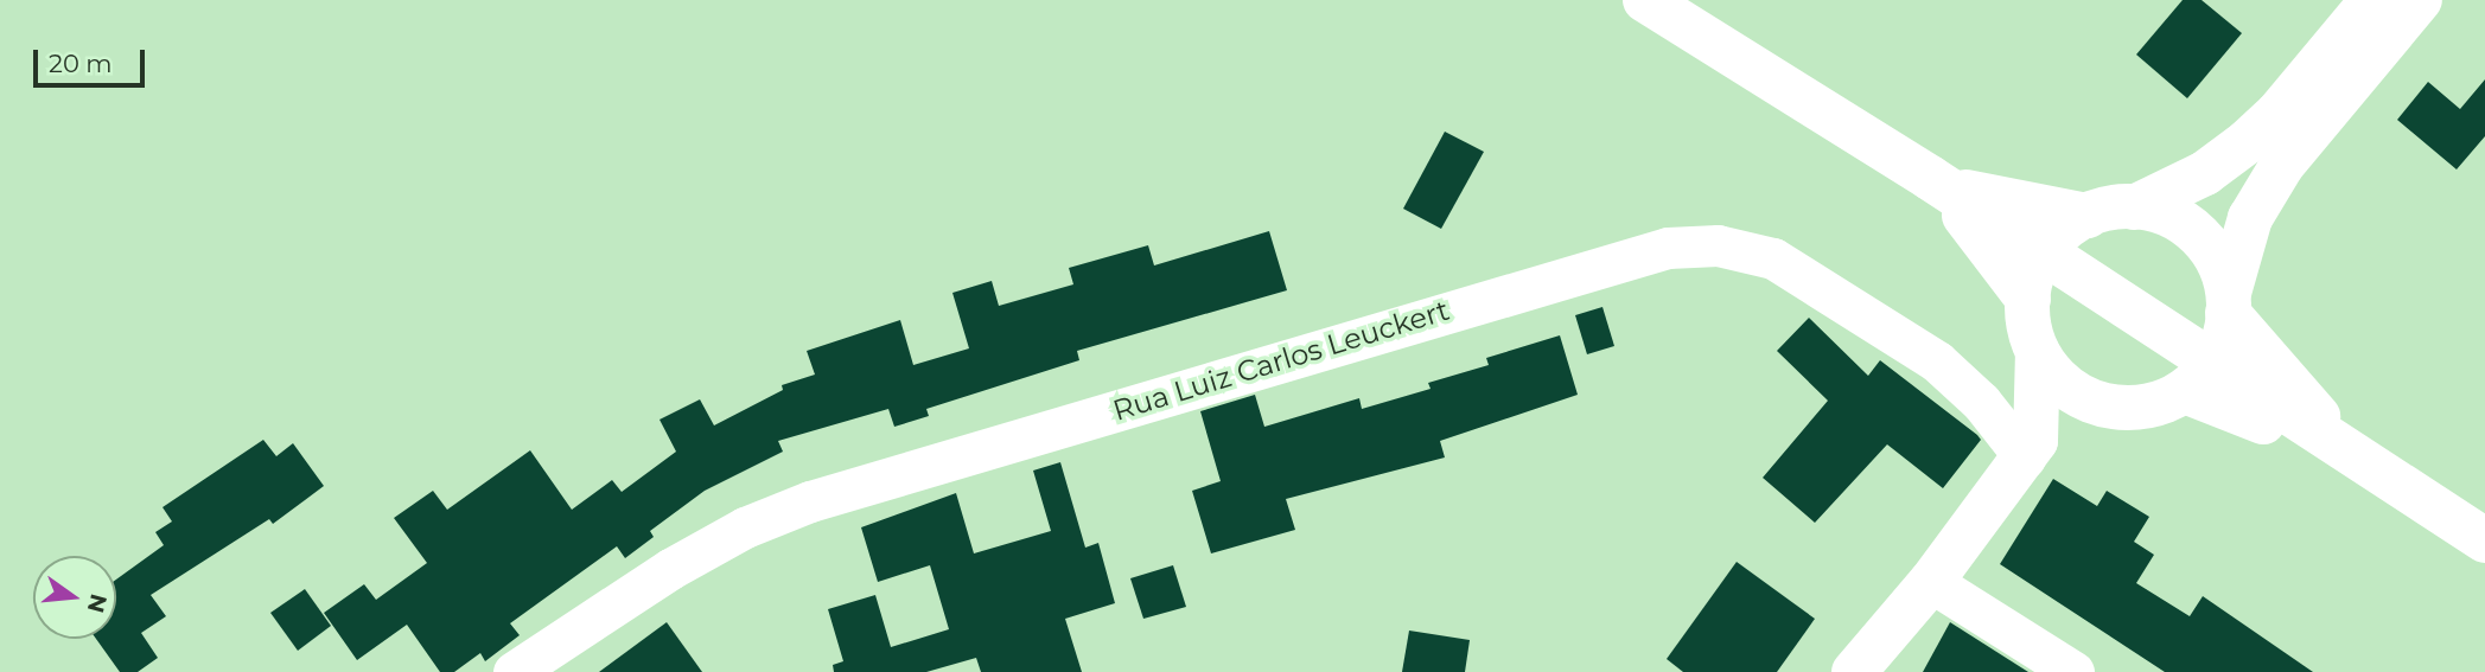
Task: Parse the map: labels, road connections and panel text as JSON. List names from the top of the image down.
{
  "streets": {
    "street": ["Rua Luiz Carlos Leuckert"]
  },
  "scale_bar": "20 m",
  "north": "right"
}
